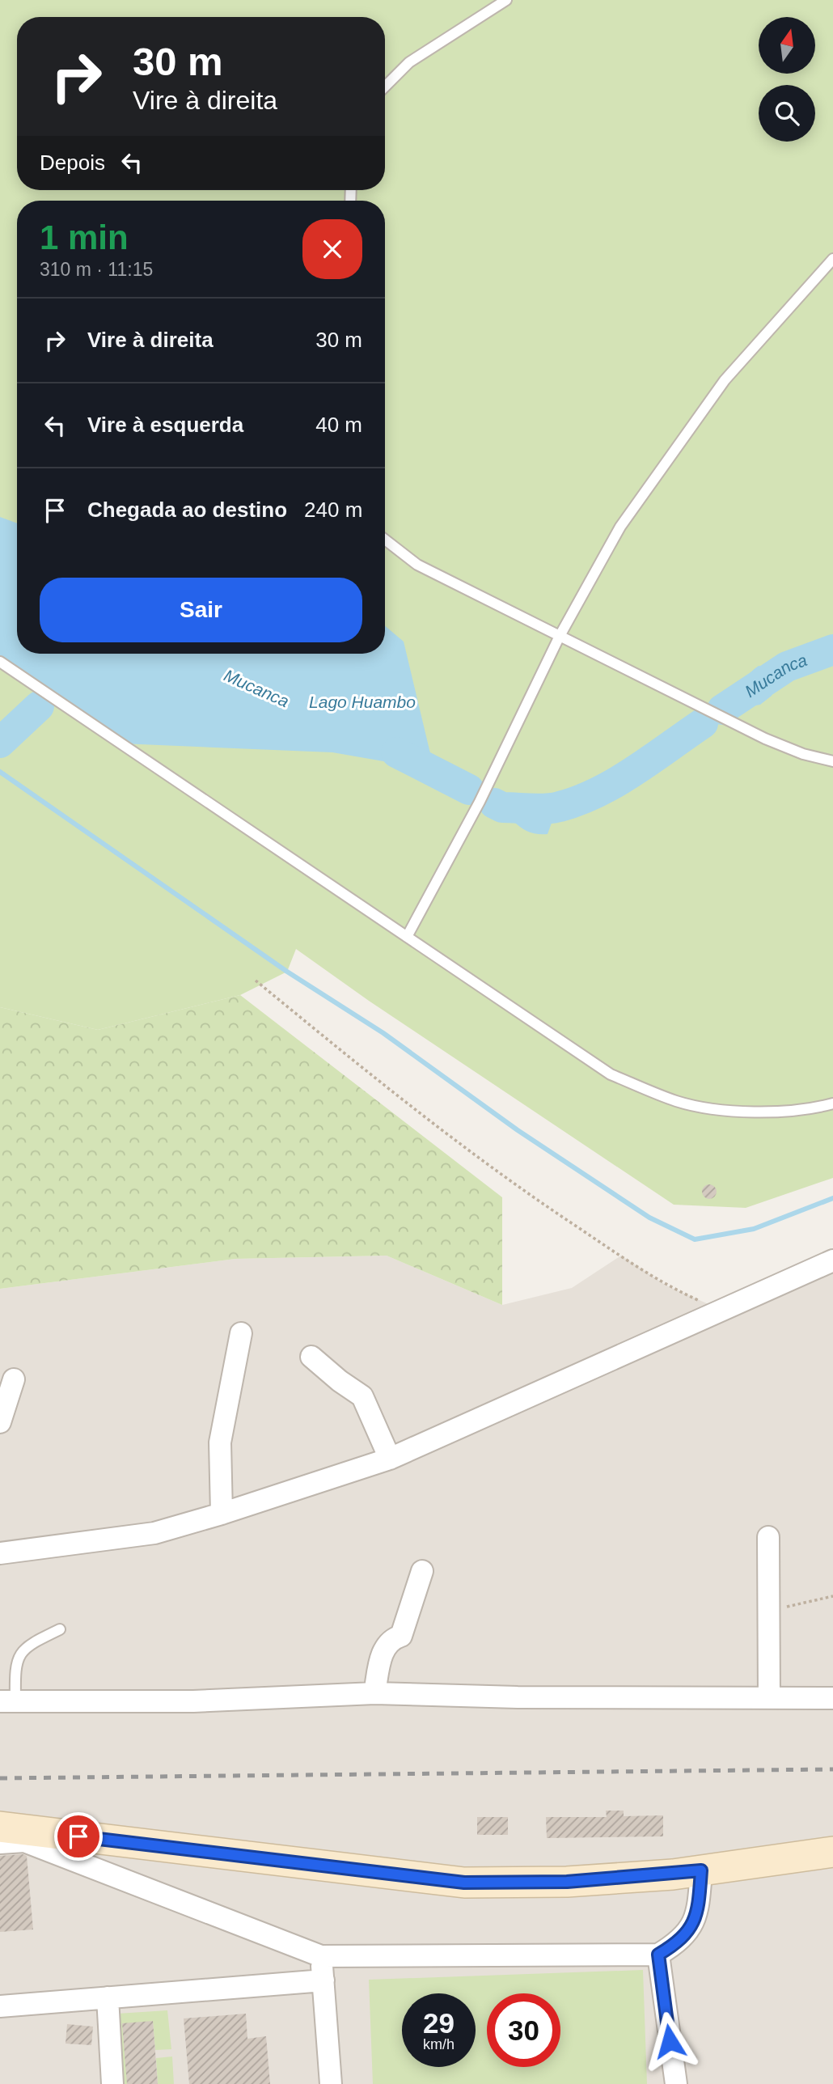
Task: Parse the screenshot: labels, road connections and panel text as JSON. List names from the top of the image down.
{
  "water": ["Mucanca", "Lago Huambo"],
  "north": "top",
  "page": {
    "turn": ["30 m", "Vire à direita"],
    "then": "Depois",
    "heading": ["1 min", "310 m · 11:15"],
    "list": [
      {
        "name": "Vire à direita",
        "value": "30 m"
      },
      {
        "name": "Vire à esquerda",
        "value": "40 m"
      },
      {
        "name": "Chegada ao destino",
        "value": "240 m"
      }
    ],
    "buttons": "Sair",
    "speed": "29 km/h",
    "limit": "30"
  }
}
